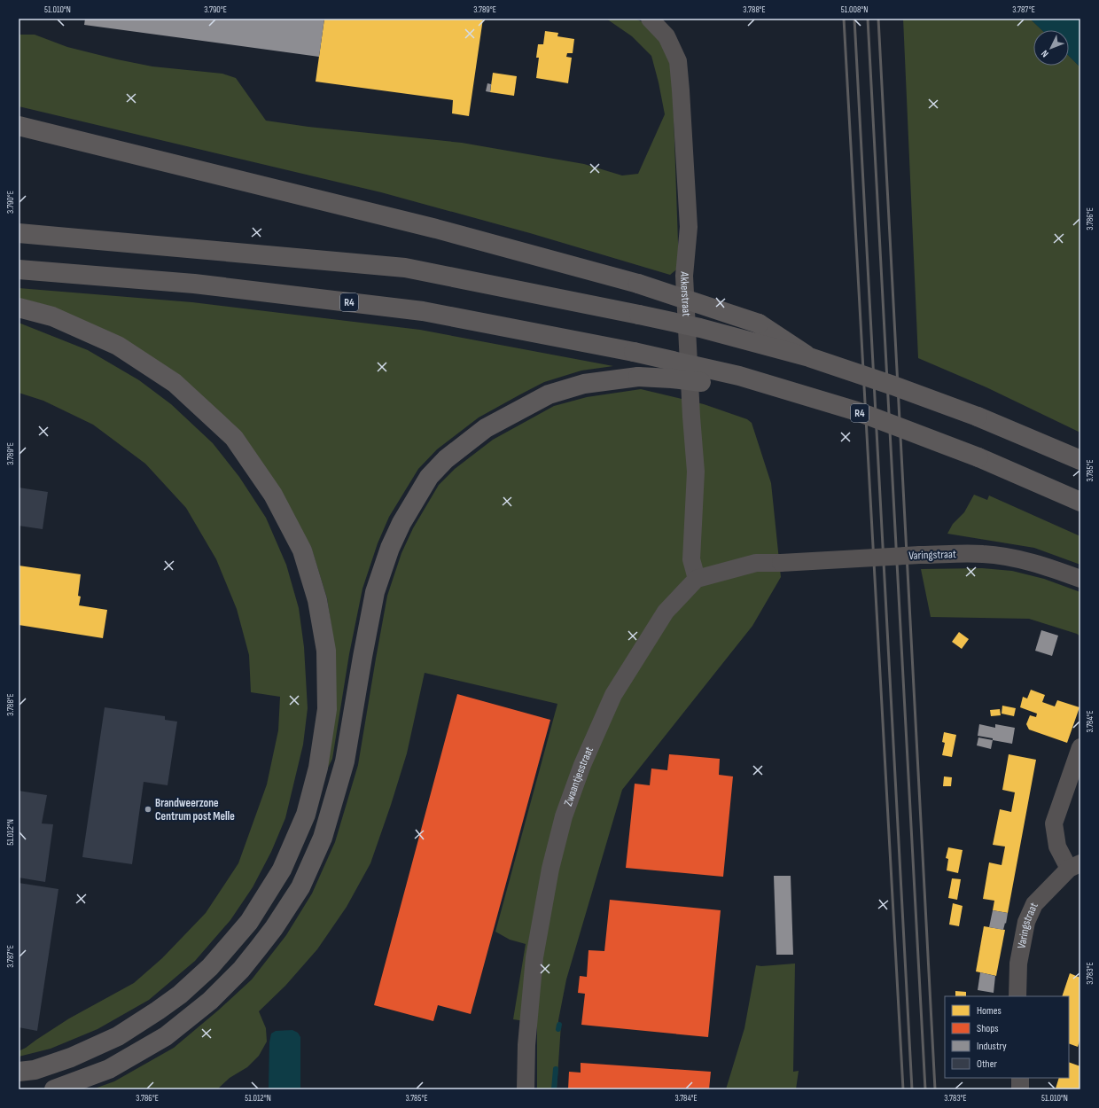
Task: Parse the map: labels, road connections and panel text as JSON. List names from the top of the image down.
{
  "streets": {
    "highway": ["R4"],
    "street": ["Akkerstraat", "Varingstraat", "Zwaantjesstraat"]
  },
  "crossings": [
    ["Akkerstraat", "Varingstraat"],
    ["Akkerstraat", "Zwaantjesstraat"],
    ["Varingstraat", "Zwaantjesstraat"]
  ],
  "places": ["Brandweerzone Centrum post Melle"],
  "legend": [
    "Homes",
    "Shops",
    "Industry",
    "Other"
  ],
  "north": "bottom left",
  "coordinates": [
    "51.010°N",
    "3.790°E",
    "3.789°E",
    "3.788°E",
    "51.008°N",
    "3.787°E",
    "3.786°E",
    "3.785°E",
    "3.784°E",
    "51.012°N",
    "3.783°E"
  ]
}
